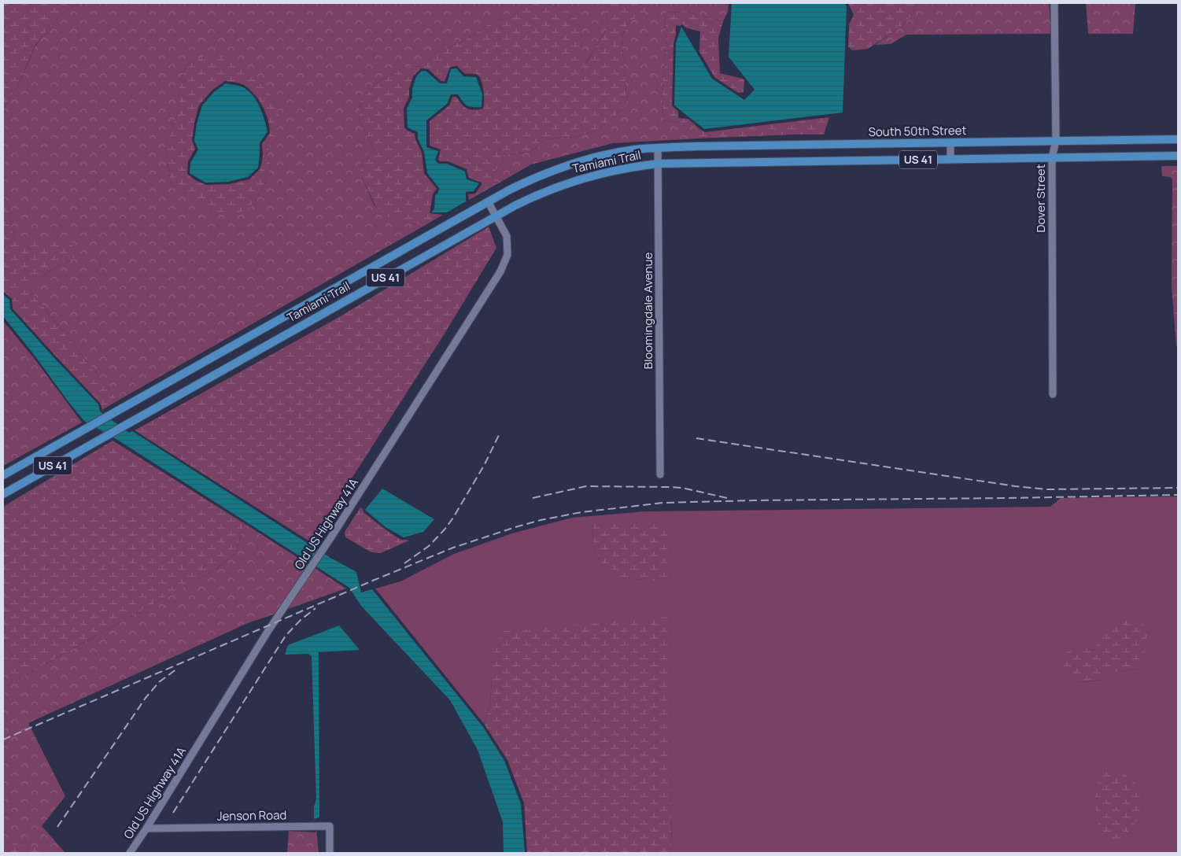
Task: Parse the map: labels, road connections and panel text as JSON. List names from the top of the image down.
{
  "streets": {
    "main road": ["South 50th Street", "US 41", "Tamiami Trail"],
    "street": [
      "Dover Street",
      "Bloomingdale Avenue",
      "Old US Highway 41A",
      "Jenson Road"
    ]
  },
  "crossings": [
    ["South 50th Street", "Tamiami Trail"],
    ["South 50th Street", "Dover Street"],
    ["South 50th Street", "Bloomingdale Avenue"],
    ["US 41", "Tamiami Trail"],
    ["US 41", "Dover Street"],
    ["US 41", "Bloomingdale Avenue"],
    ["Tamiami Trail", "Bloomingdale Avenue"],
    ["Tamiami Trail", "Old US Highway 41A"],
    ["Old US Highway 41A", "Jenson Road"]
  ]
}
